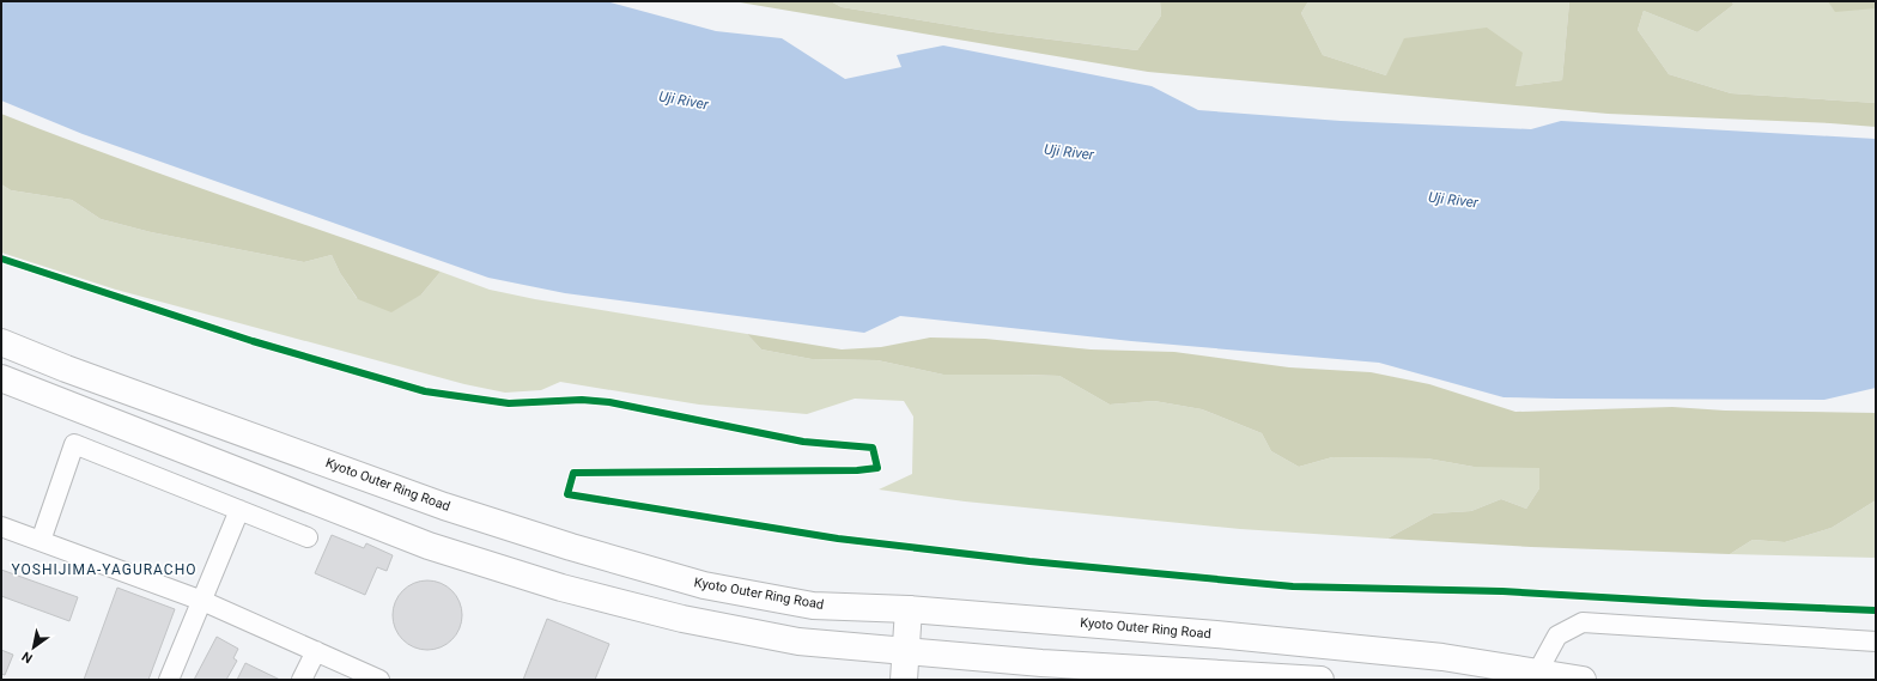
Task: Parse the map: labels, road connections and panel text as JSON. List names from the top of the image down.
{
  "streets": {
    "main road": ["Kyoto Outer Ring Road"]
  },
  "districts": ["YOSHIJIMA-YAGURACHO"],
  "water": ["Uji River"],
  "north": "bottom left"
}
